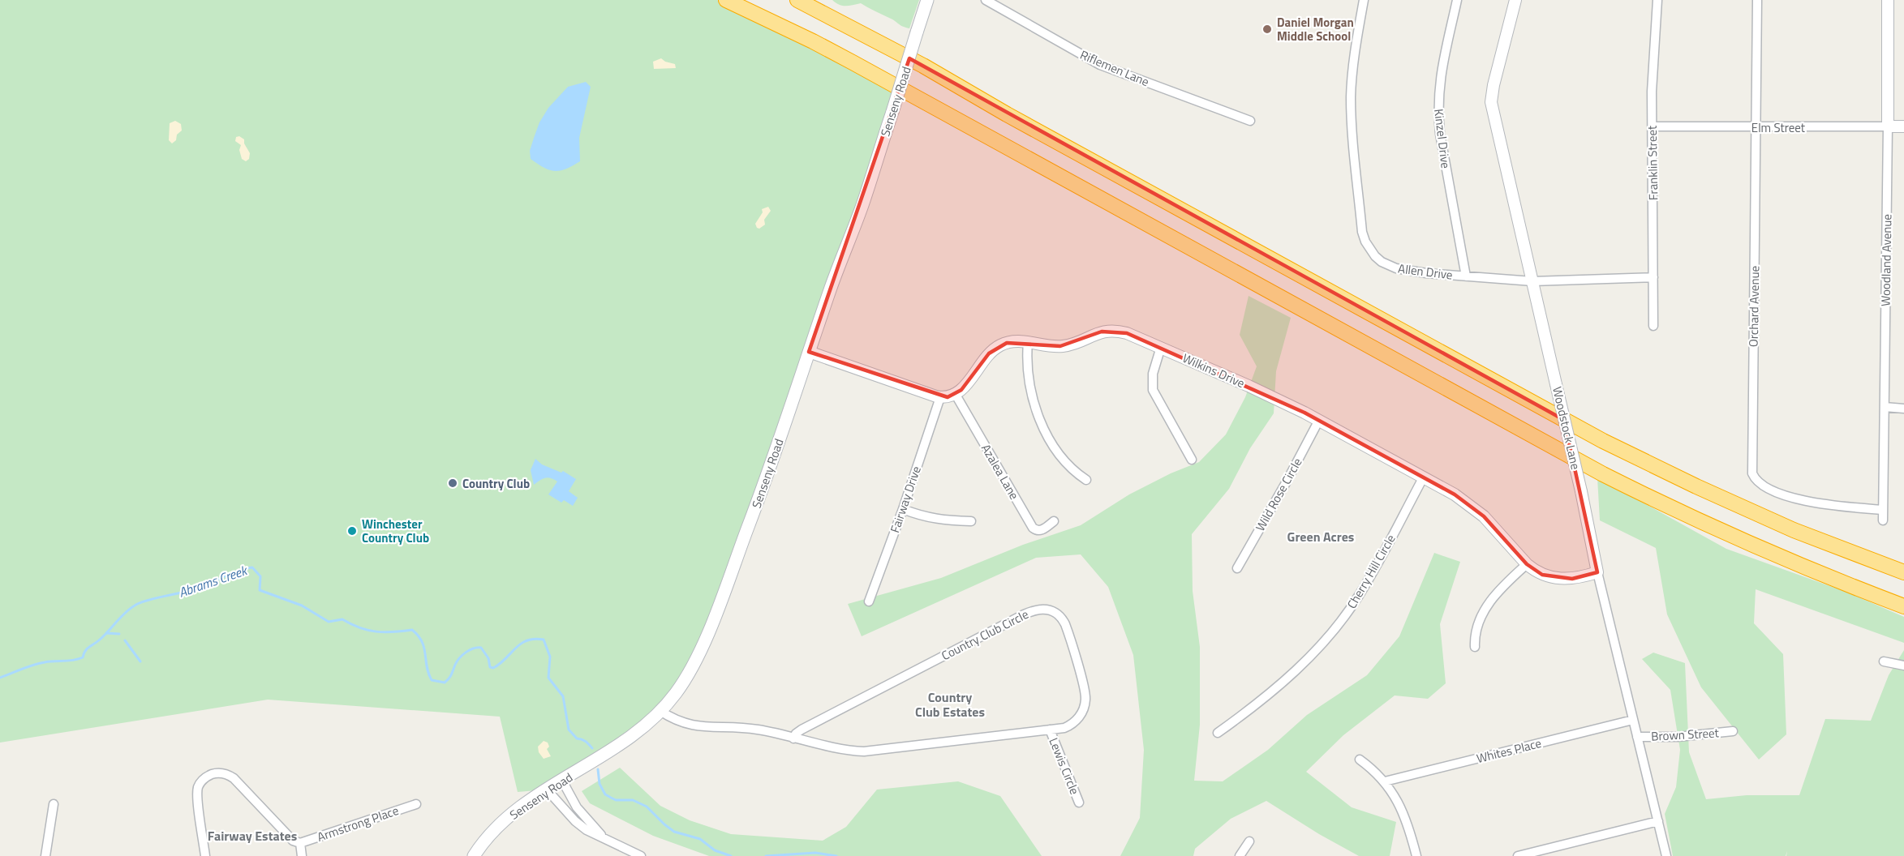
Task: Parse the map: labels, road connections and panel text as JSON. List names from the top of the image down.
{
  "streets": {
    "main road": ["Senseny Road"],
    "street": [
      "Riflemen Lane",
      "Elm Street",
      "Kinzel Drive",
      "Franklin Street",
      "Woodland Avenue",
      "Allen Drive",
      "Orchard Avenue",
      "Wilkins Drive",
      "Woodstock Lane",
      "Azalea Lane",
      "Wild Rose Circle",
      "Fairway Drive",
      "Cherry Hill Circle",
      "Country Club Circle",
      "Brown Street",
      "Whites Place",
      "Lewis Circle",
      "Armstrong Place"
    ]
  },
  "crossings": [
    ["Senseny Road", "Country Club Circle"],
    ["Elm Street", "Franklin Street"],
    ["Elm Street", "Woodland Avenue"],
    ["Elm Street", "Orchard Avenue"],
    ["Kinzel Drive", "Allen Drive"],
    ["Franklin Street", "Allen Drive"],
    ["Woodland Avenue", "Orchard Avenue"],
    ["Allen Drive", "Woodstock Lane"],
    ["Wilkins Drive", "Woodstock Lane"],
    ["Wilkins Drive", "Azalea Lane"],
    ["Wilkins Drive", "Wild Rose Circle"],
    ["Wilkins Drive", "Cherry Hill Circle"],
    ["Woodstock Lane", "Brown Street"],
    ["Woodstock Lane", "Whites Place"],
    ["Country Club Circle", "Lewis Circle"]
  ],
  "districts": ["Green Acres", "Country Club Estates", "Fairway Estates"],
  "water": ["Abrams Creek"],
  "places": ["Daniel Morgan Middle School", "Country Club", "Winchester Country Club"]
}
